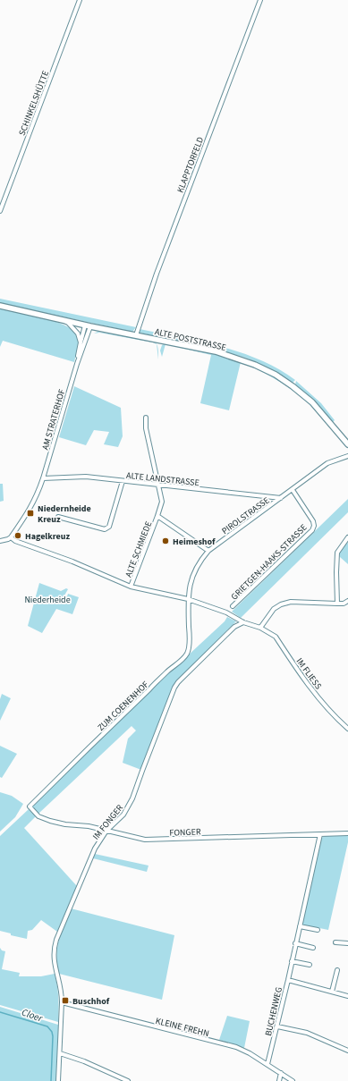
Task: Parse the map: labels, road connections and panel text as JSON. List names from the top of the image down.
{
  "streets": {
    "street": [
      "SCHINKELSHÜTTE",
      "KLAPPTORFELD",
      "ALTE POSTSTRASSE",
      "AM STRATERHOF",
      "ALTE LANDSTRASSE",
      "PIROLSTRASSE",
      "ALTE SCHMIEDE",
      "GRIETGEN-HAAKS-STRASSE",
      "IM FLIESS",
      "ZUM COENENHOF",
      "IM FONGER",
      "FONGER",
      "BUCHENWEG",
      "KLEINE FREHN"
    ]
  },
  "crossings": [
    ["KLAPPTORFELD", "ALTE POSTSTRASSE"],
    ["ALTE POSTSTRASSE", "AM STRATERHOF"],
    ["AM STRATERHOF", "ALTE LANDSTRASSE"],
    ["ALTE LANDSTRASSE", "PIROLSTRASSE"],
    ["ALTE LANDSTRASSE", "ALTE SCHMIEDE"],
    ["PIROLSTRASSE", "ALTE SCHMIEDE"],
    ["PIROLSTRASSE", "ZUM COENENHOF"],
    ["ZUM COENENHOF", "FONGER"],
    ["IM FONGER", "FONGER"],
    ["IM FONGER", "KLEINE FREHN"],
    ["FONGER", "BUCHENWEG"],
    ["BUCHENWEG", "KLEINE FREHN"]
  ],
  "water": ["Cloer"],
  "parks": ["Niederheide"],
  "places": {
    "transit": ["Niedernheide Kreuz", "Buschhof"],
    "other": ["Hagelkreuz", "Heimeshof"]
  }
}
